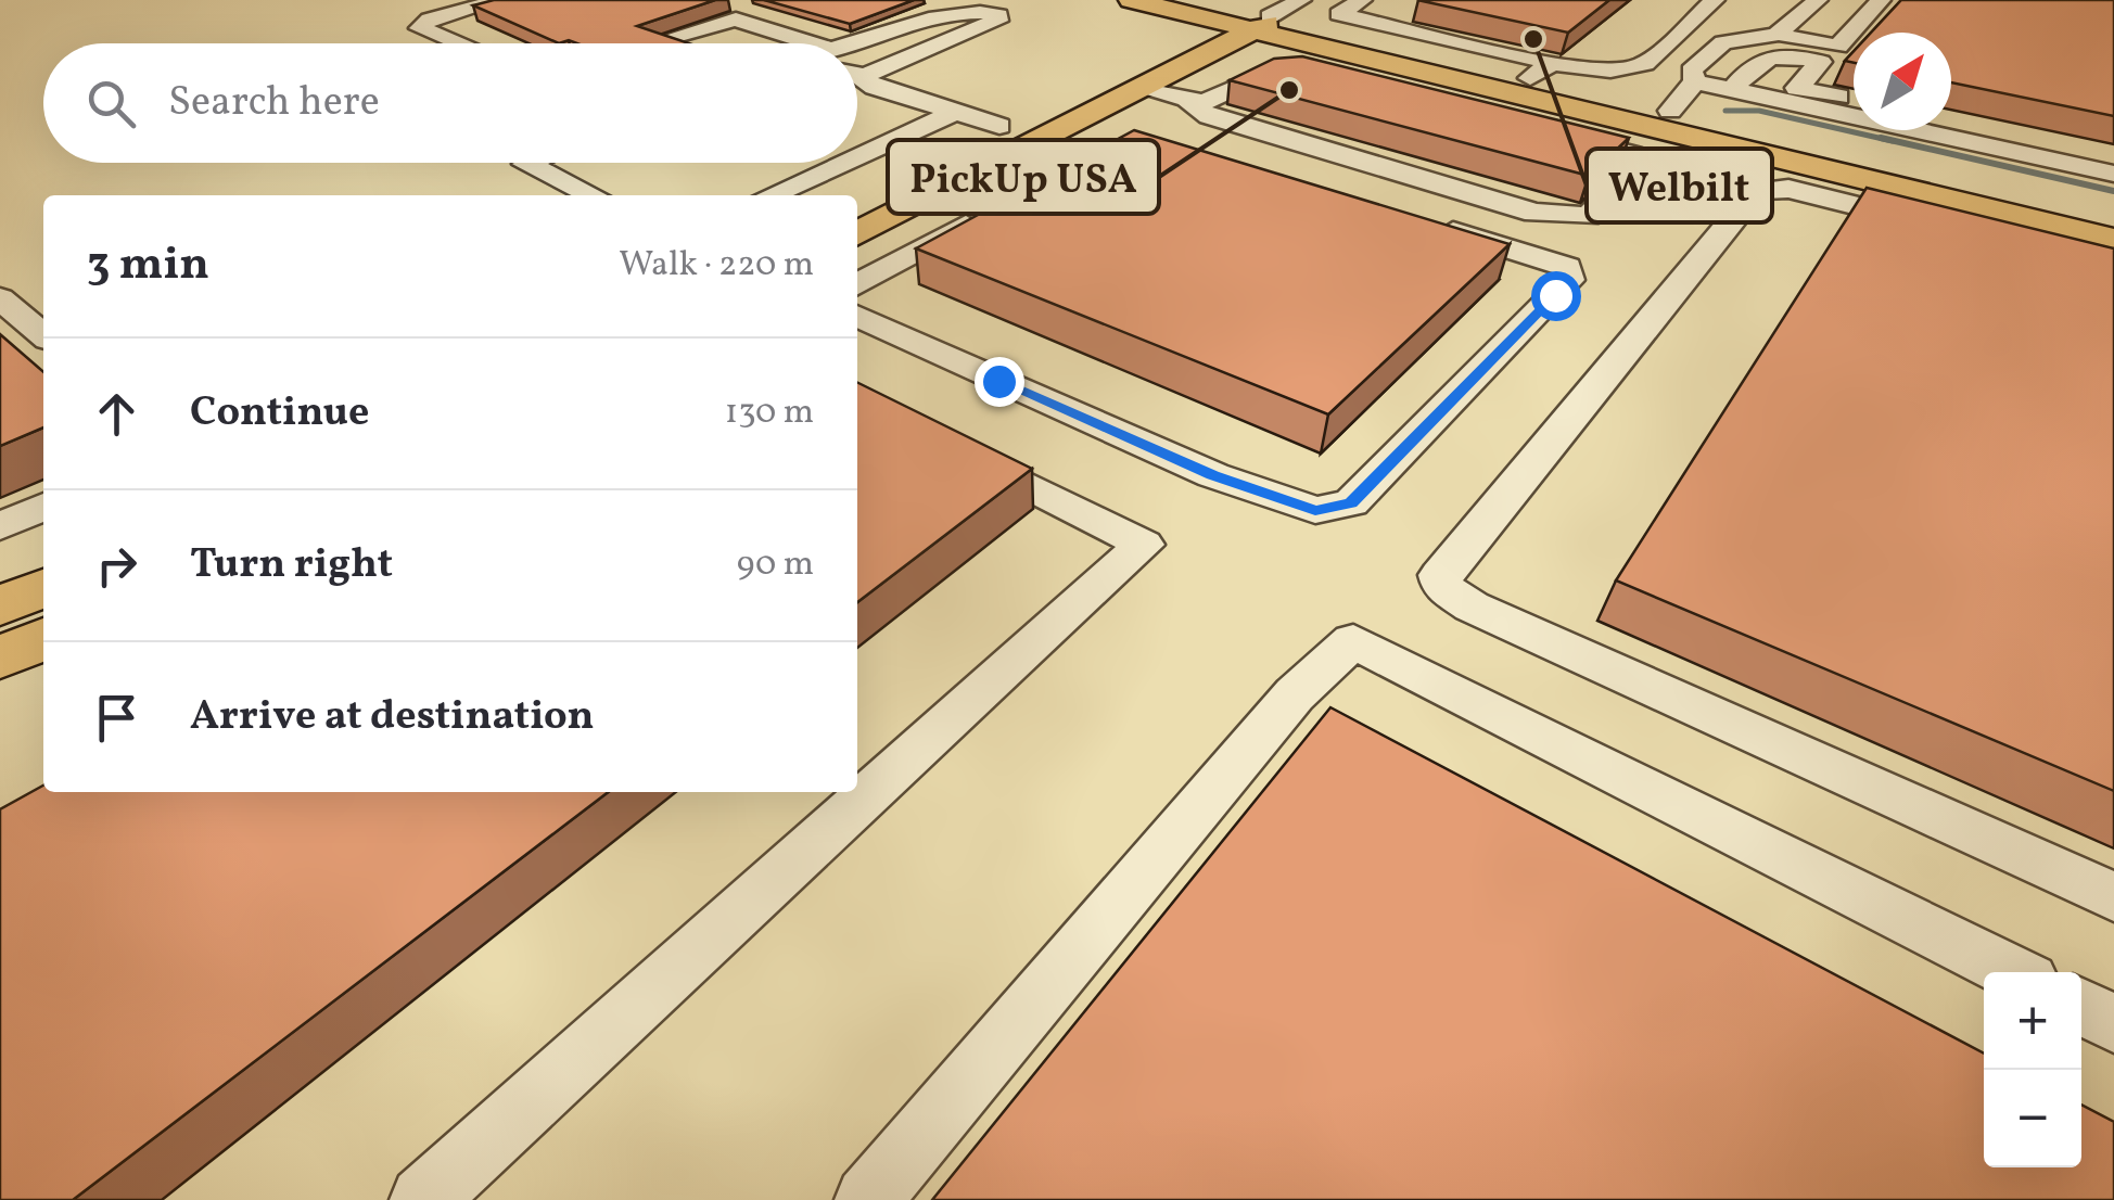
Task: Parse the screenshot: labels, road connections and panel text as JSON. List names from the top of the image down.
{
  "places": ["Welbilt", "PickUp USA"],
  "north": "top right",
  "page": {
    "search": "Search here",
    "heading": ["3 min", "Walk · 220 m"],
    "list": [
      ["Continue", "130 m"],
      ["Turn right", "90 m"],
      "Arrive at destination"
    ],
    "map_buttons": ["+", "−"]
  }
}
